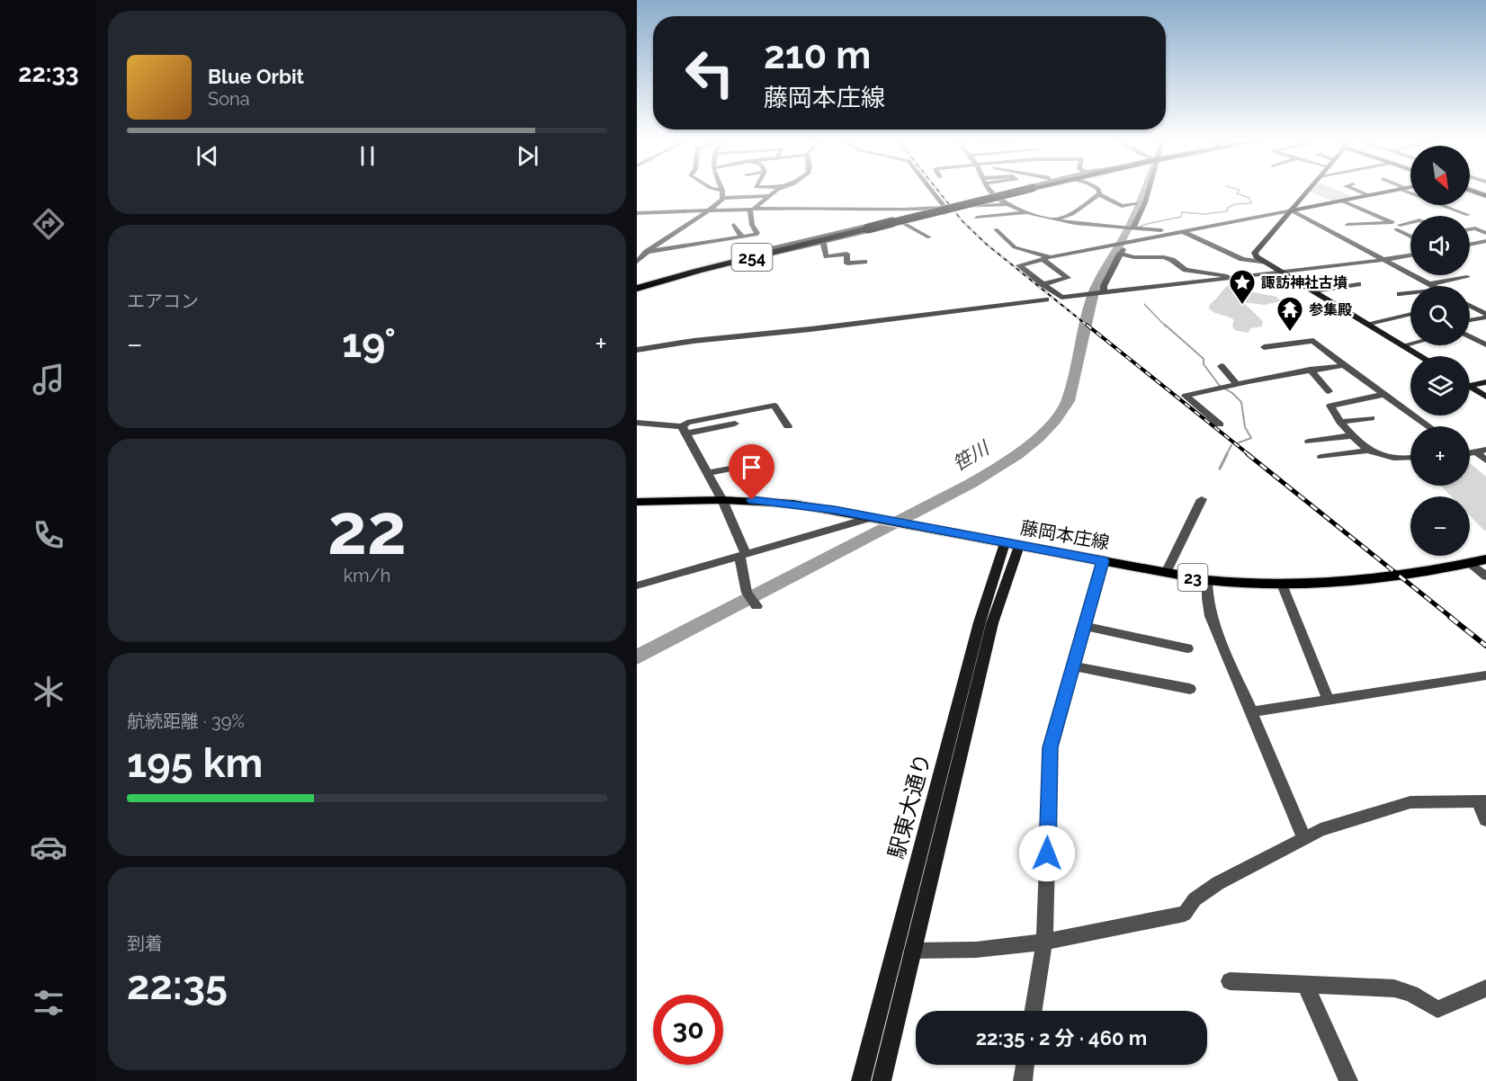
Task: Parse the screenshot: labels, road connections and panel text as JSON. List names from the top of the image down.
{
  "streets": {
    "highway": ["254"],
    "main road": ["藤岡本庄線", "23"],
    "street": ["駅東大通り"]
  },
  "crossings": [
    ["藤岡本庄線", "駅東大通り"]
  ],
  "water": ["笹川"],
  "places": {
    "place": ["諏訪神社古墳"],
    "temple": ["参集殿"]
  },
  "north": "bottom right",
  "page": {
    "tabs": "22:33",
    "turn": ["210 m", "藤岡本庄線"],
    "song": ["Blue Orbit", "Sona"],
    "map_buttons": ["+", "−"],
    "tile": [
      "エアコン",
      ["22", "km/h"],
      ["航続距離 · 39%", "195 km"],
      ["到着", "22:35"]
    ],
    "heat": ["−", "19°", "+"],
    "limit": "30",
    "trip": "22:35 · 2 分 · 460 m"
  }
}
